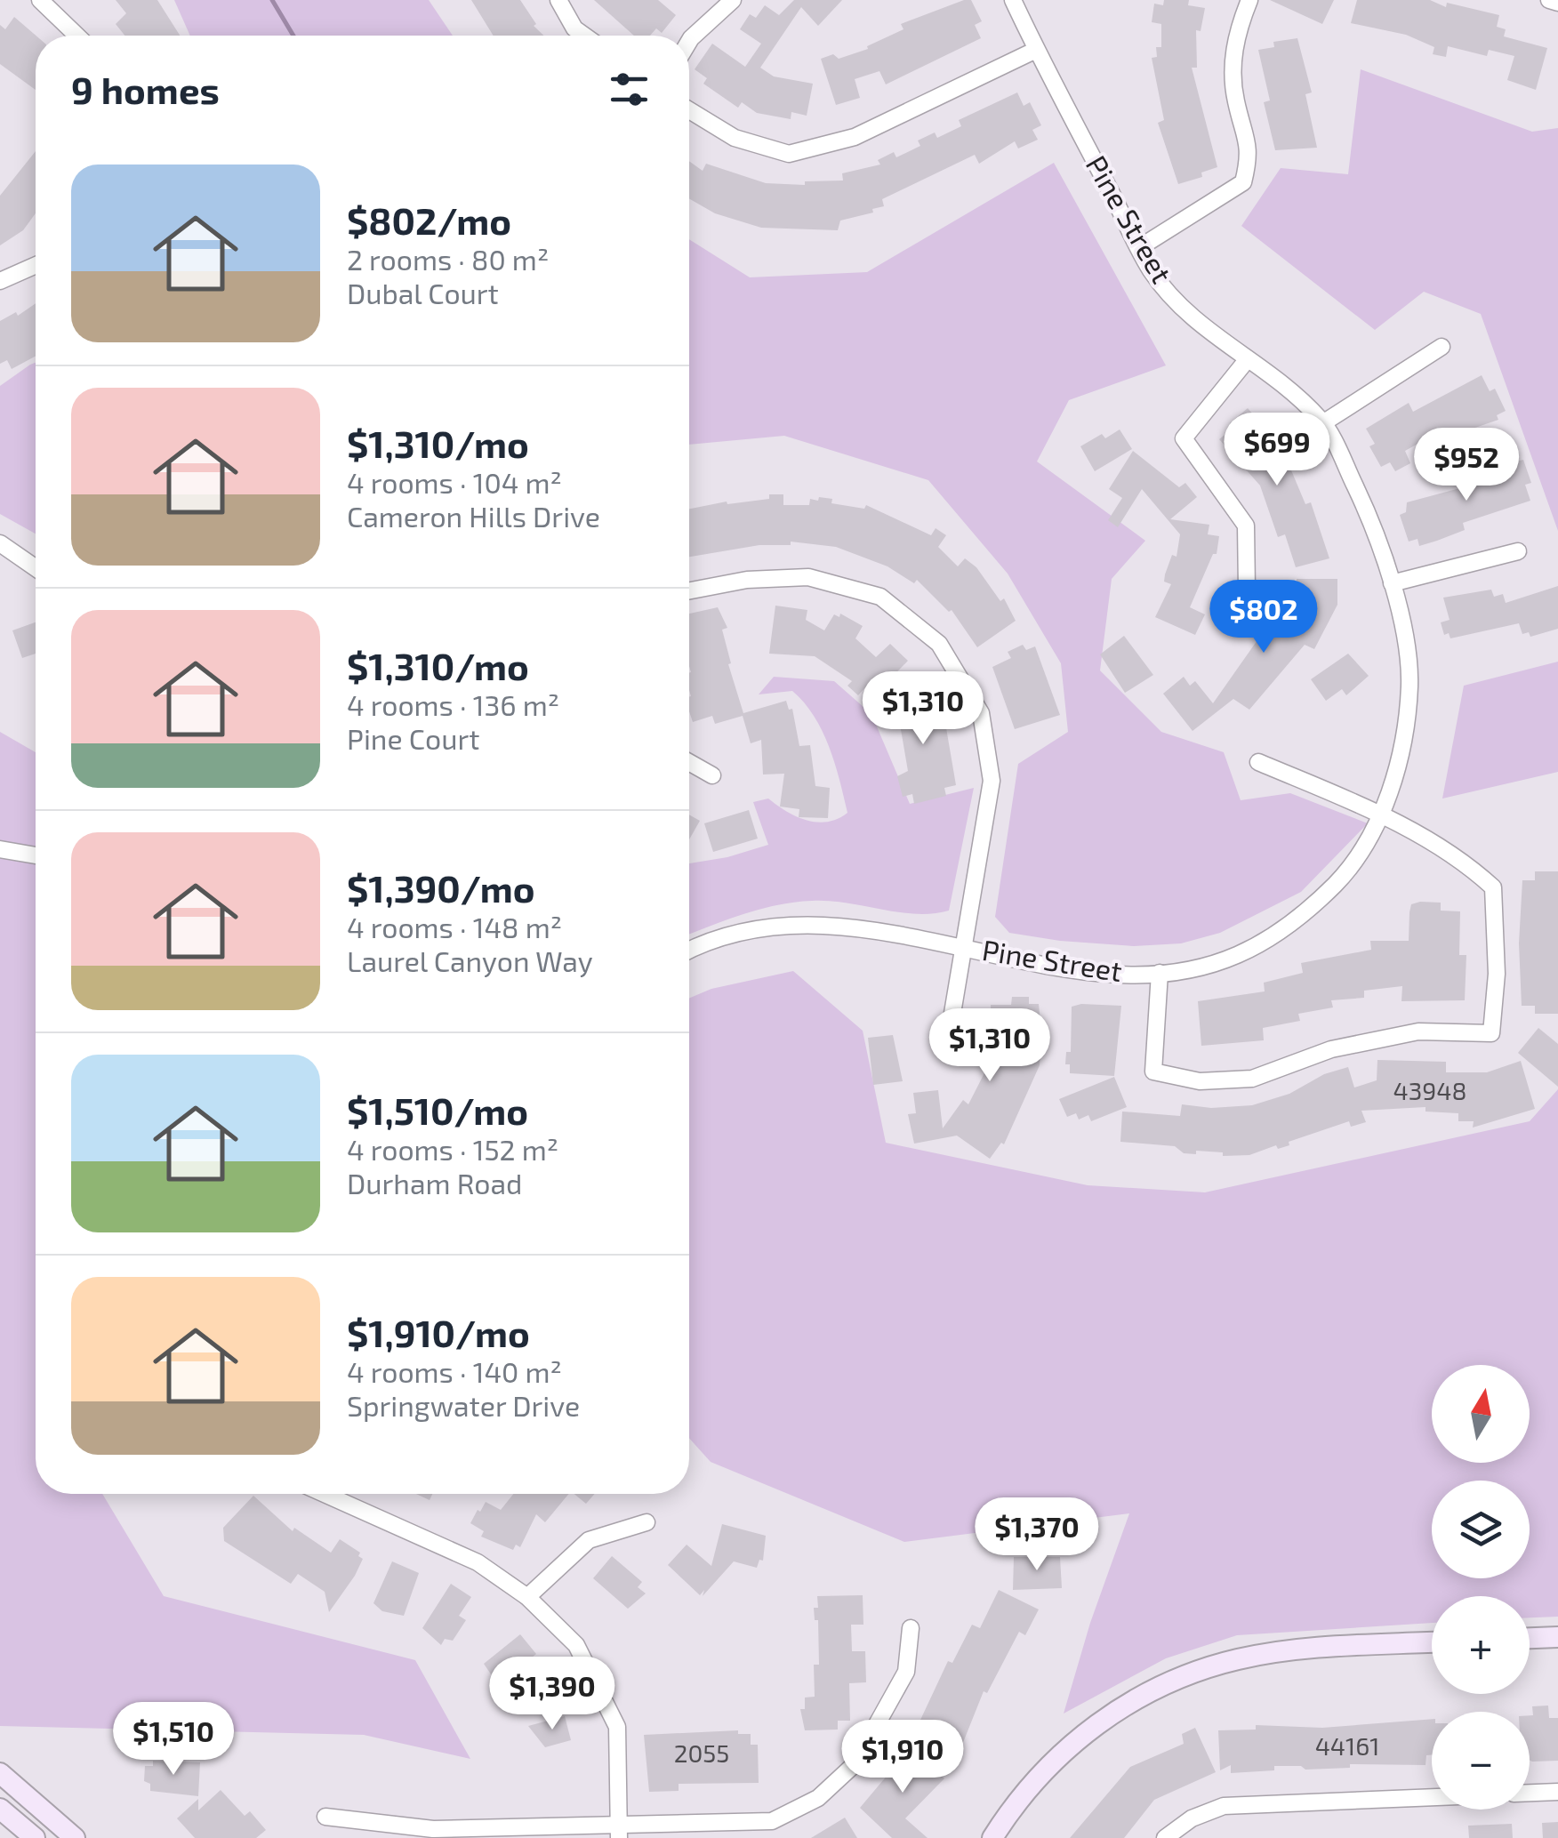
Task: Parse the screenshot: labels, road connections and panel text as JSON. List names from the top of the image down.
{
  "streets": {
    "street": ["Pine Street"]
  },
  "house_numbers": ["43948", "44161", "2055"],
  "north": "top",
  "page": {
    "heading": "9 homes",
    "list": [
      {
        "name": "$802/mo",
        "note": "2 rooms · 80 m² · Dubal Court"
      },
      {
        "name": "$1,310/mo",
        "note": "4 rooms · 104 m² · Cameron Hills Drive"
      },
      {
        "name": "$1,310/mo",
        "note": "4 rooms · 136 m² · Pine Court"
      },
      {
        "name": "$1,390/mo",
        "note": "4 rooms · 148 m² · Laurel Canyon Way"
      },
      {
        "name": "$1,510/mo",
        "note": "4 rooms · 152 m² · Durham Road"
      },
      {
        "name": "$1,910/mo",
        "note": "4 rooms · 140 m² · Springwater Drive"
      }
    ],
    "price": [
      "$699",
      "$952",
      "$802",
      "$1,310",
      "$1,310",
      "$1,370",
      "$1,390",
      "$1,510",
      "$1,910"
    ],
    "map_buttons": ["+", "−"]
  }
}
